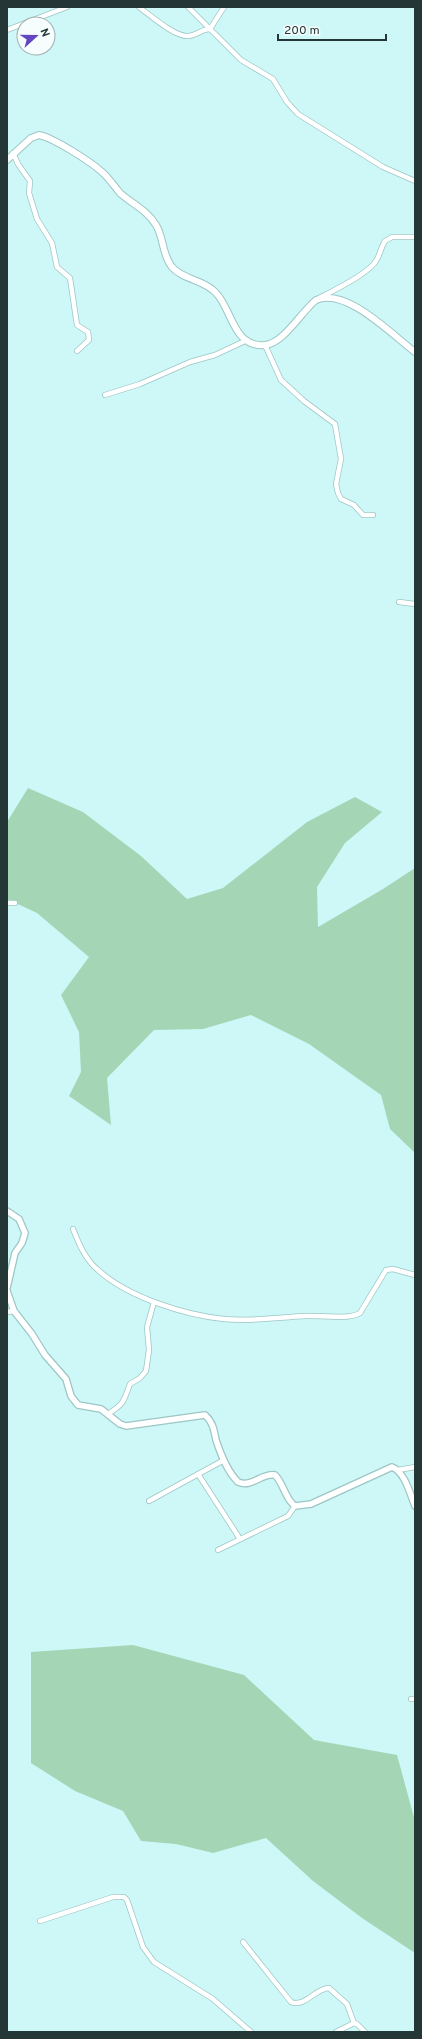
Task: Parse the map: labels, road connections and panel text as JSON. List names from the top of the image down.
{
  "scale_bar": "200 m",
  "north": "right"
}
